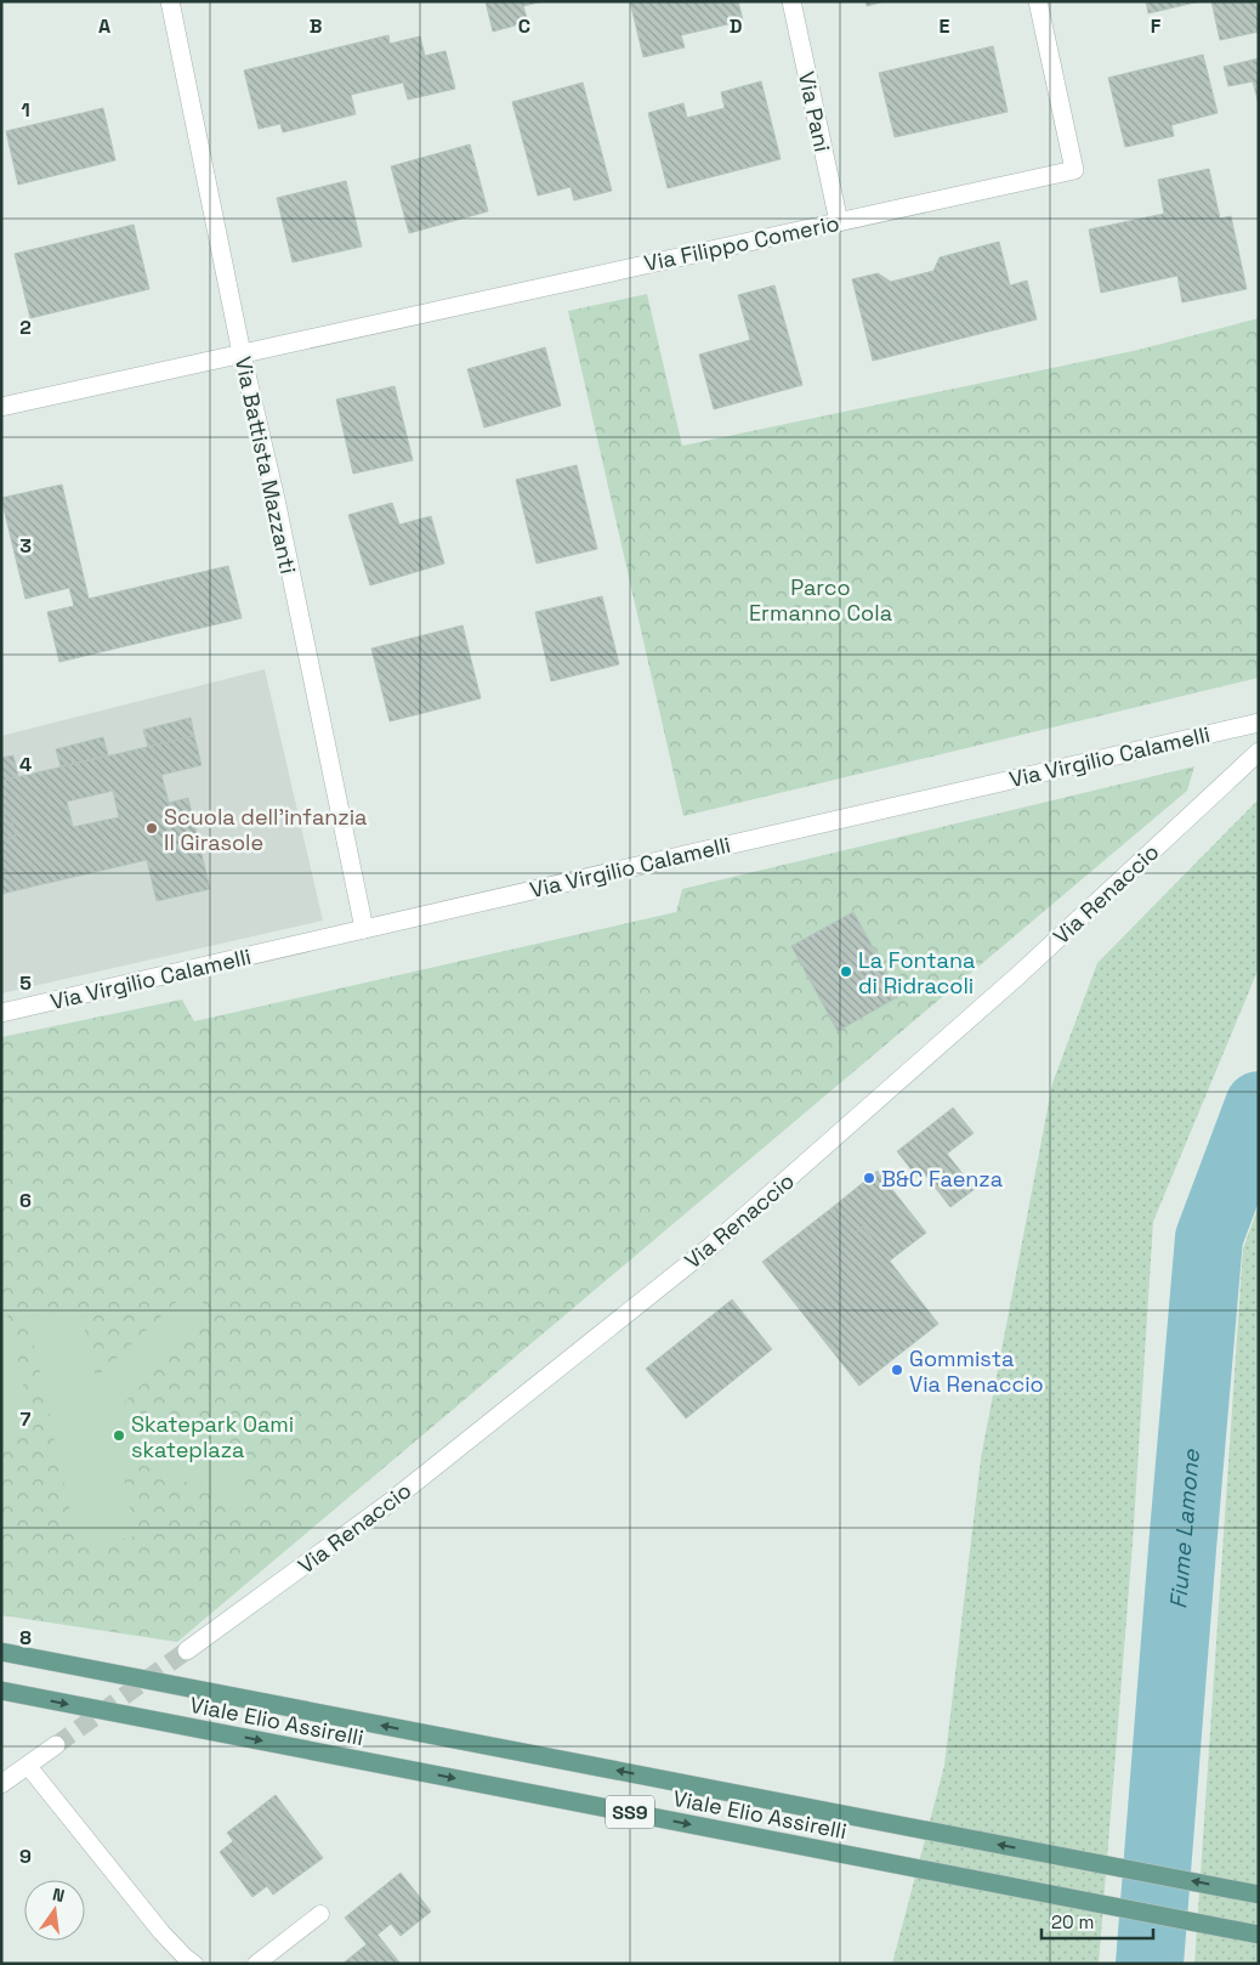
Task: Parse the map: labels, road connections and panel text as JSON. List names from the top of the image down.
{
  "streets": {
    "main road": ["Viale Elio Assirelli", "SS9"],
    "street": [
      "Via Pani",
      "Via Filippo Comerio",
      "Via Battista Mazzanti",
      "Via Virgilio Calamelli",
      "Via Renaccio"
    ]
  },
  "crossings": [
    ["Via Pani", "Via Filippo Comerio"],
    ["Via Filippo Comerio", "Via Battista Mazzanti"],
    ["Via Battista Mazzanti", "Via Virgilio Calamelli"]
  ],
  "water": ["Fiume Lamone"],
  "parks": ["Parco Ermanno Cola"],
  "places": [
    "Scuola dell'infanzia Il Girasole",
    "La Fontana di Ridracoli",
    "B&C Faenza",
    "Gommista Via Renaccio",
    "Skatepark Oami skateplaza"
  ],
  "scale_bar": "20 m",
  "north": "top",
  "grid": {
    "columns": [
      "A",
      "B",
      "C",
      "D",
      "E",
      "F"
    ],
    "rows": [
      "1",
      "2",
      "3",
      "4",
      "5",
      "6",
      "7",
      "8",
      "9"
    ]
  }
}
